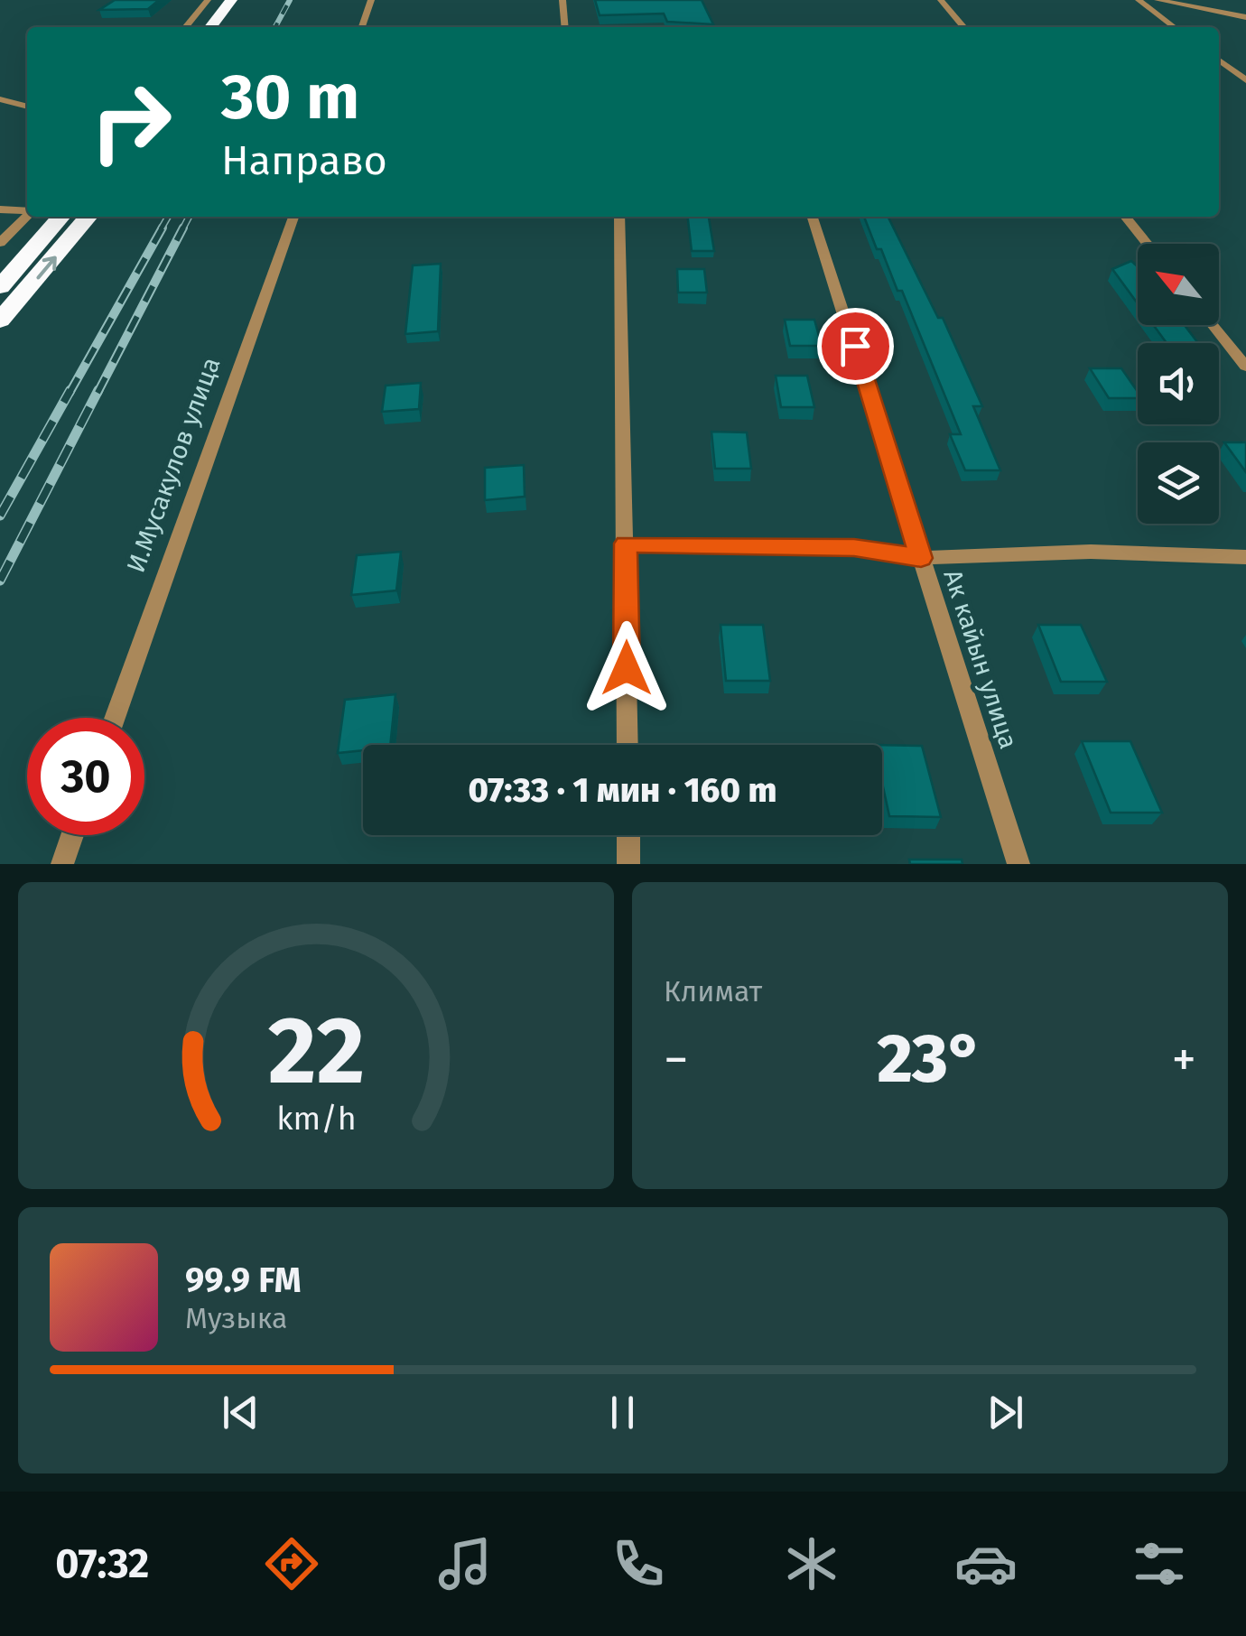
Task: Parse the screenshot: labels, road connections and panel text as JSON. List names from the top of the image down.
{
  "streets": {
    "street": ["И.Мусакулов улица", "Ак кайын улица"]
  },
  "north": "top left",
  "page": {
    "turn": ["30 m", "Направо"],
    "limit": "30",
    "trip": "07:33 · 1 мин · 160 m",
    "tile": "Климат",
    "heat": ["−", "23°", "+"],
    "song": ["99.9 FM", "Музыка"],
    "tabs": "07:32",
    "gauge": ["22", "km/h"]
  }
}
